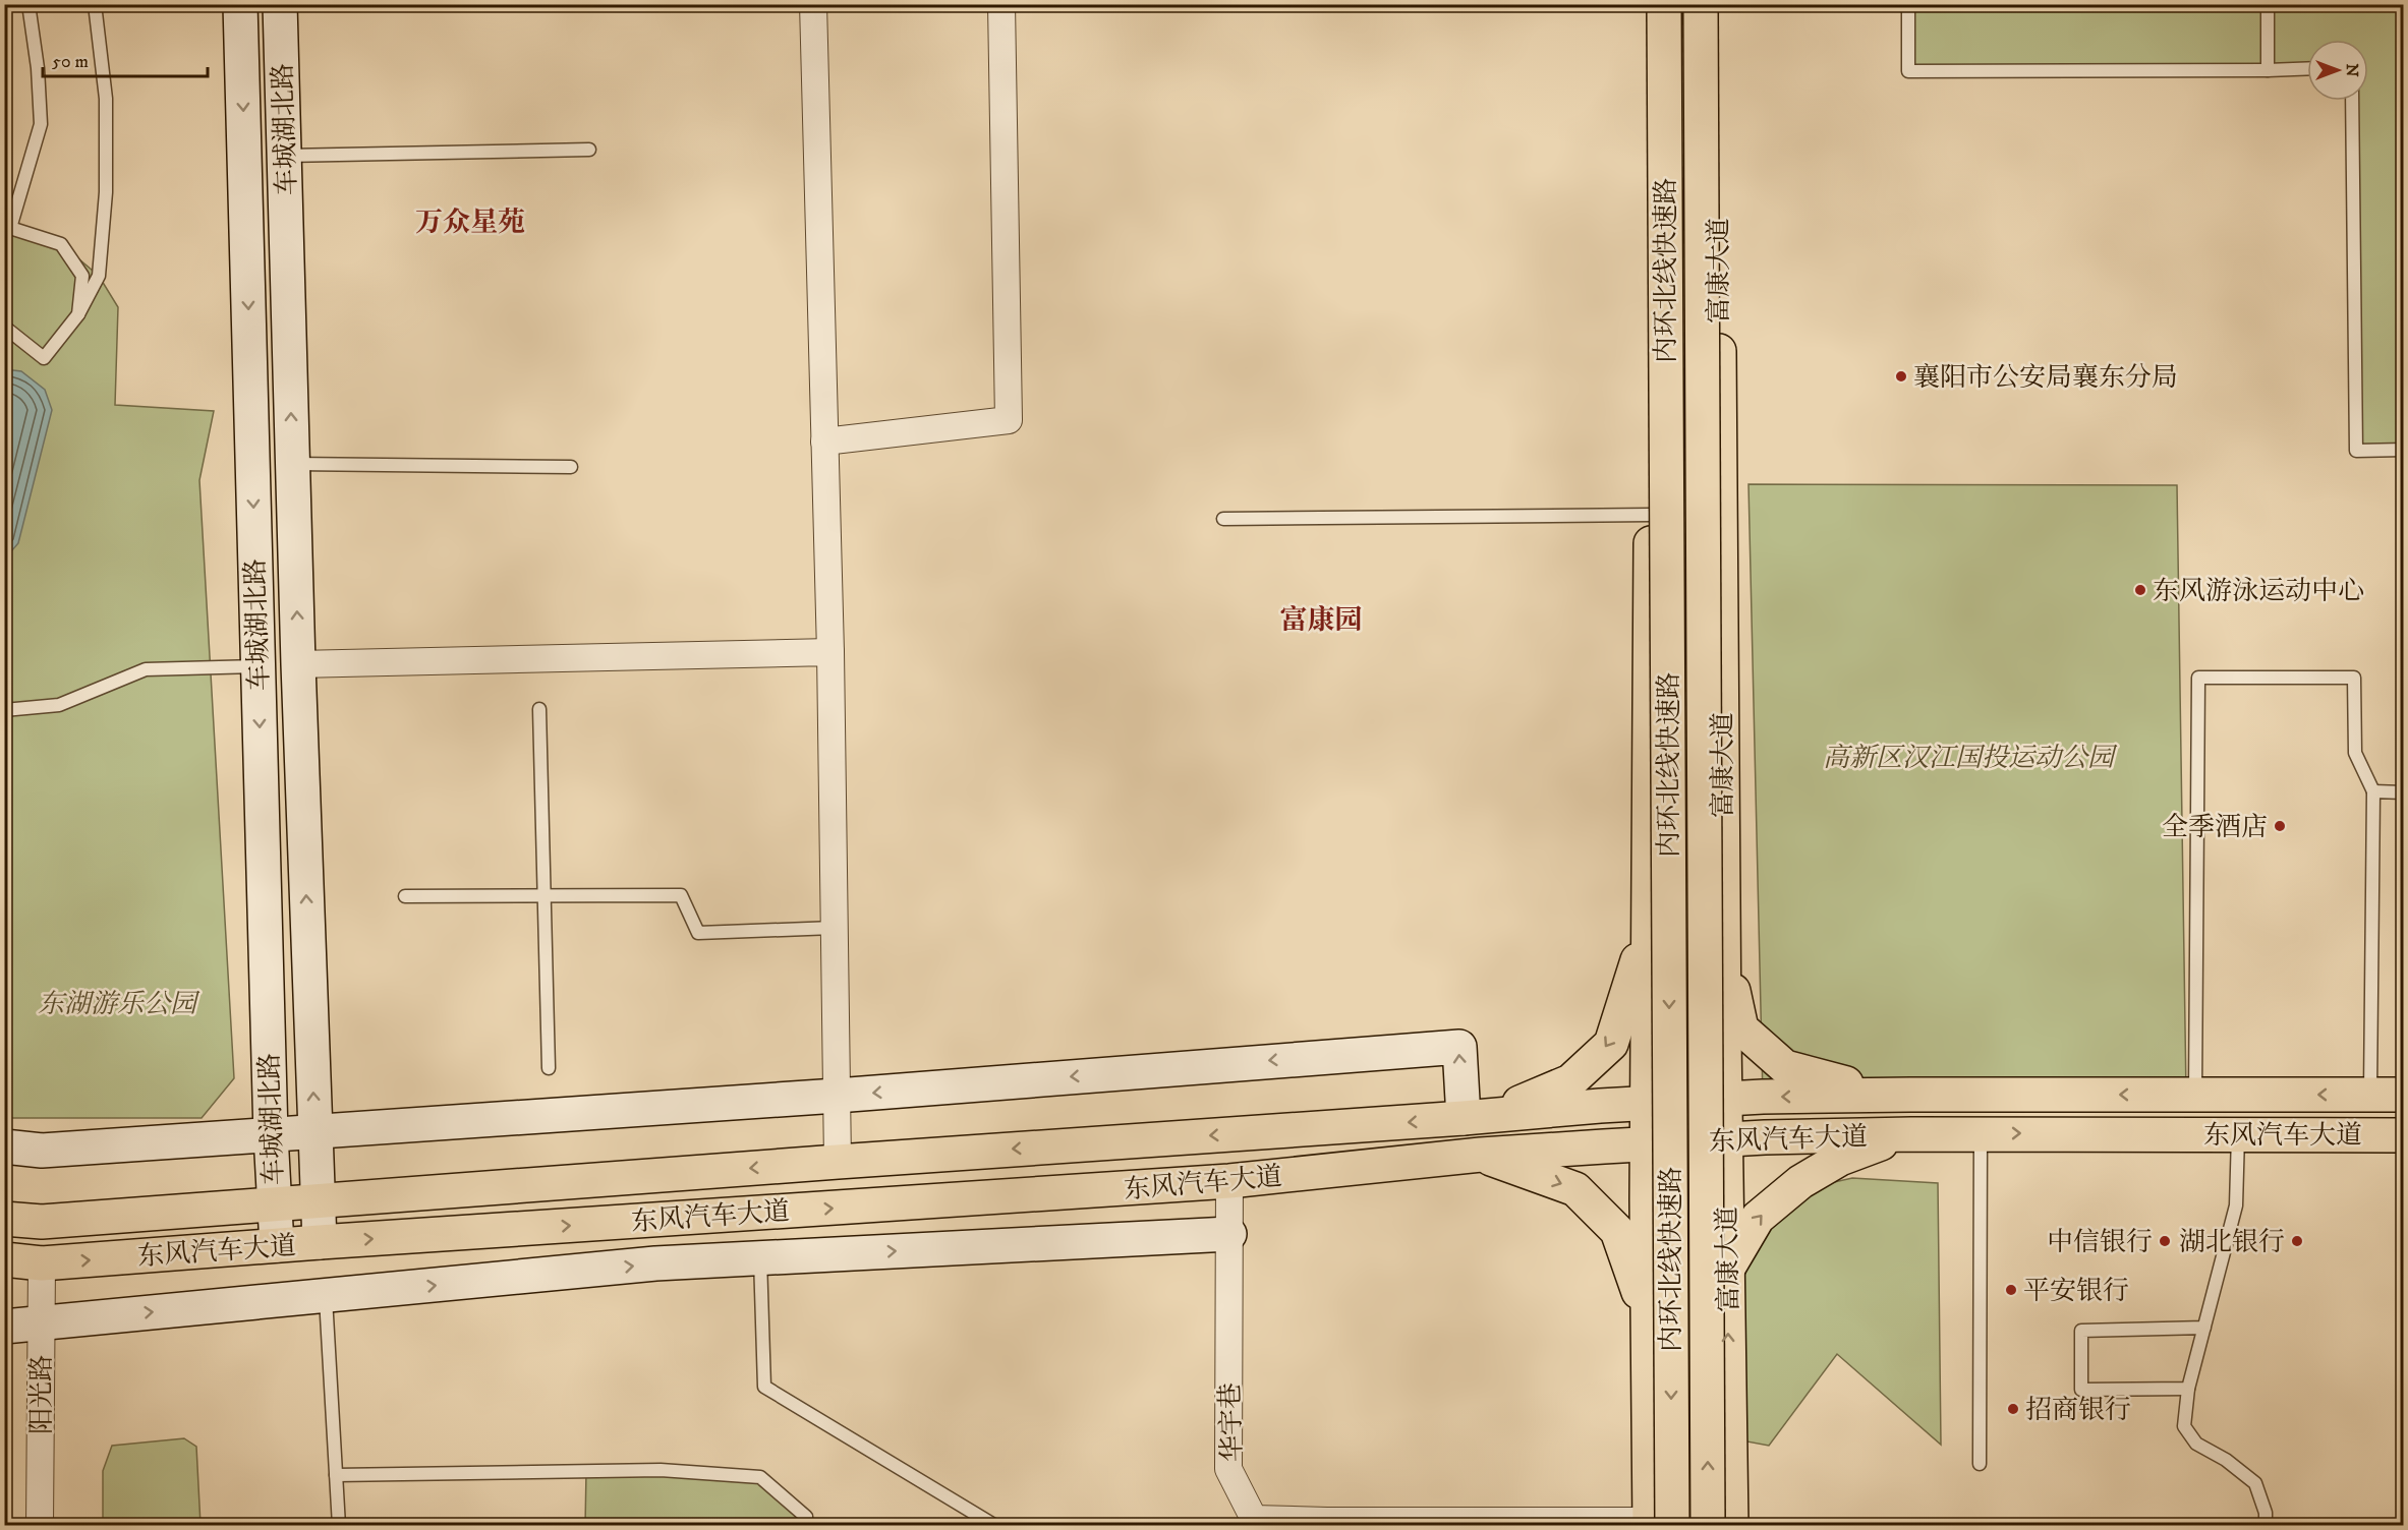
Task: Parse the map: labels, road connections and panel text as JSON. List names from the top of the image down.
{
  "streets": {
    "main road": ["内环北线快速路", "富康大道", "东风汽车大道"],
    "street": ["车城湖北路", "阳光路", "华宇巷"]
  },
  "crossings": [
    ["车城湖北路", "东风汽车大道"],
    ["内环北线快速路", "华宇巷"],
    ["富康大道", "东风汽车大道"],
    ["东风汽车大道", "阳光路"],
    ["东风汽车大道", "华宇巷"]
  ],
  "districts": ["万众星苑", "富康园"],
  "parks": ["高新区汉江国投运动公园", "东湖游乐公园"],
  "places": [
    "襄阳市公安局襄东分局",
    "东风游泳运动中心",
    "全季酒店",
    "中信银行",
    "湖北银行",
    "平安银行",
    "招商银行"
  ],
  "scale_bar": "50 m",
  "north": "right"
}
